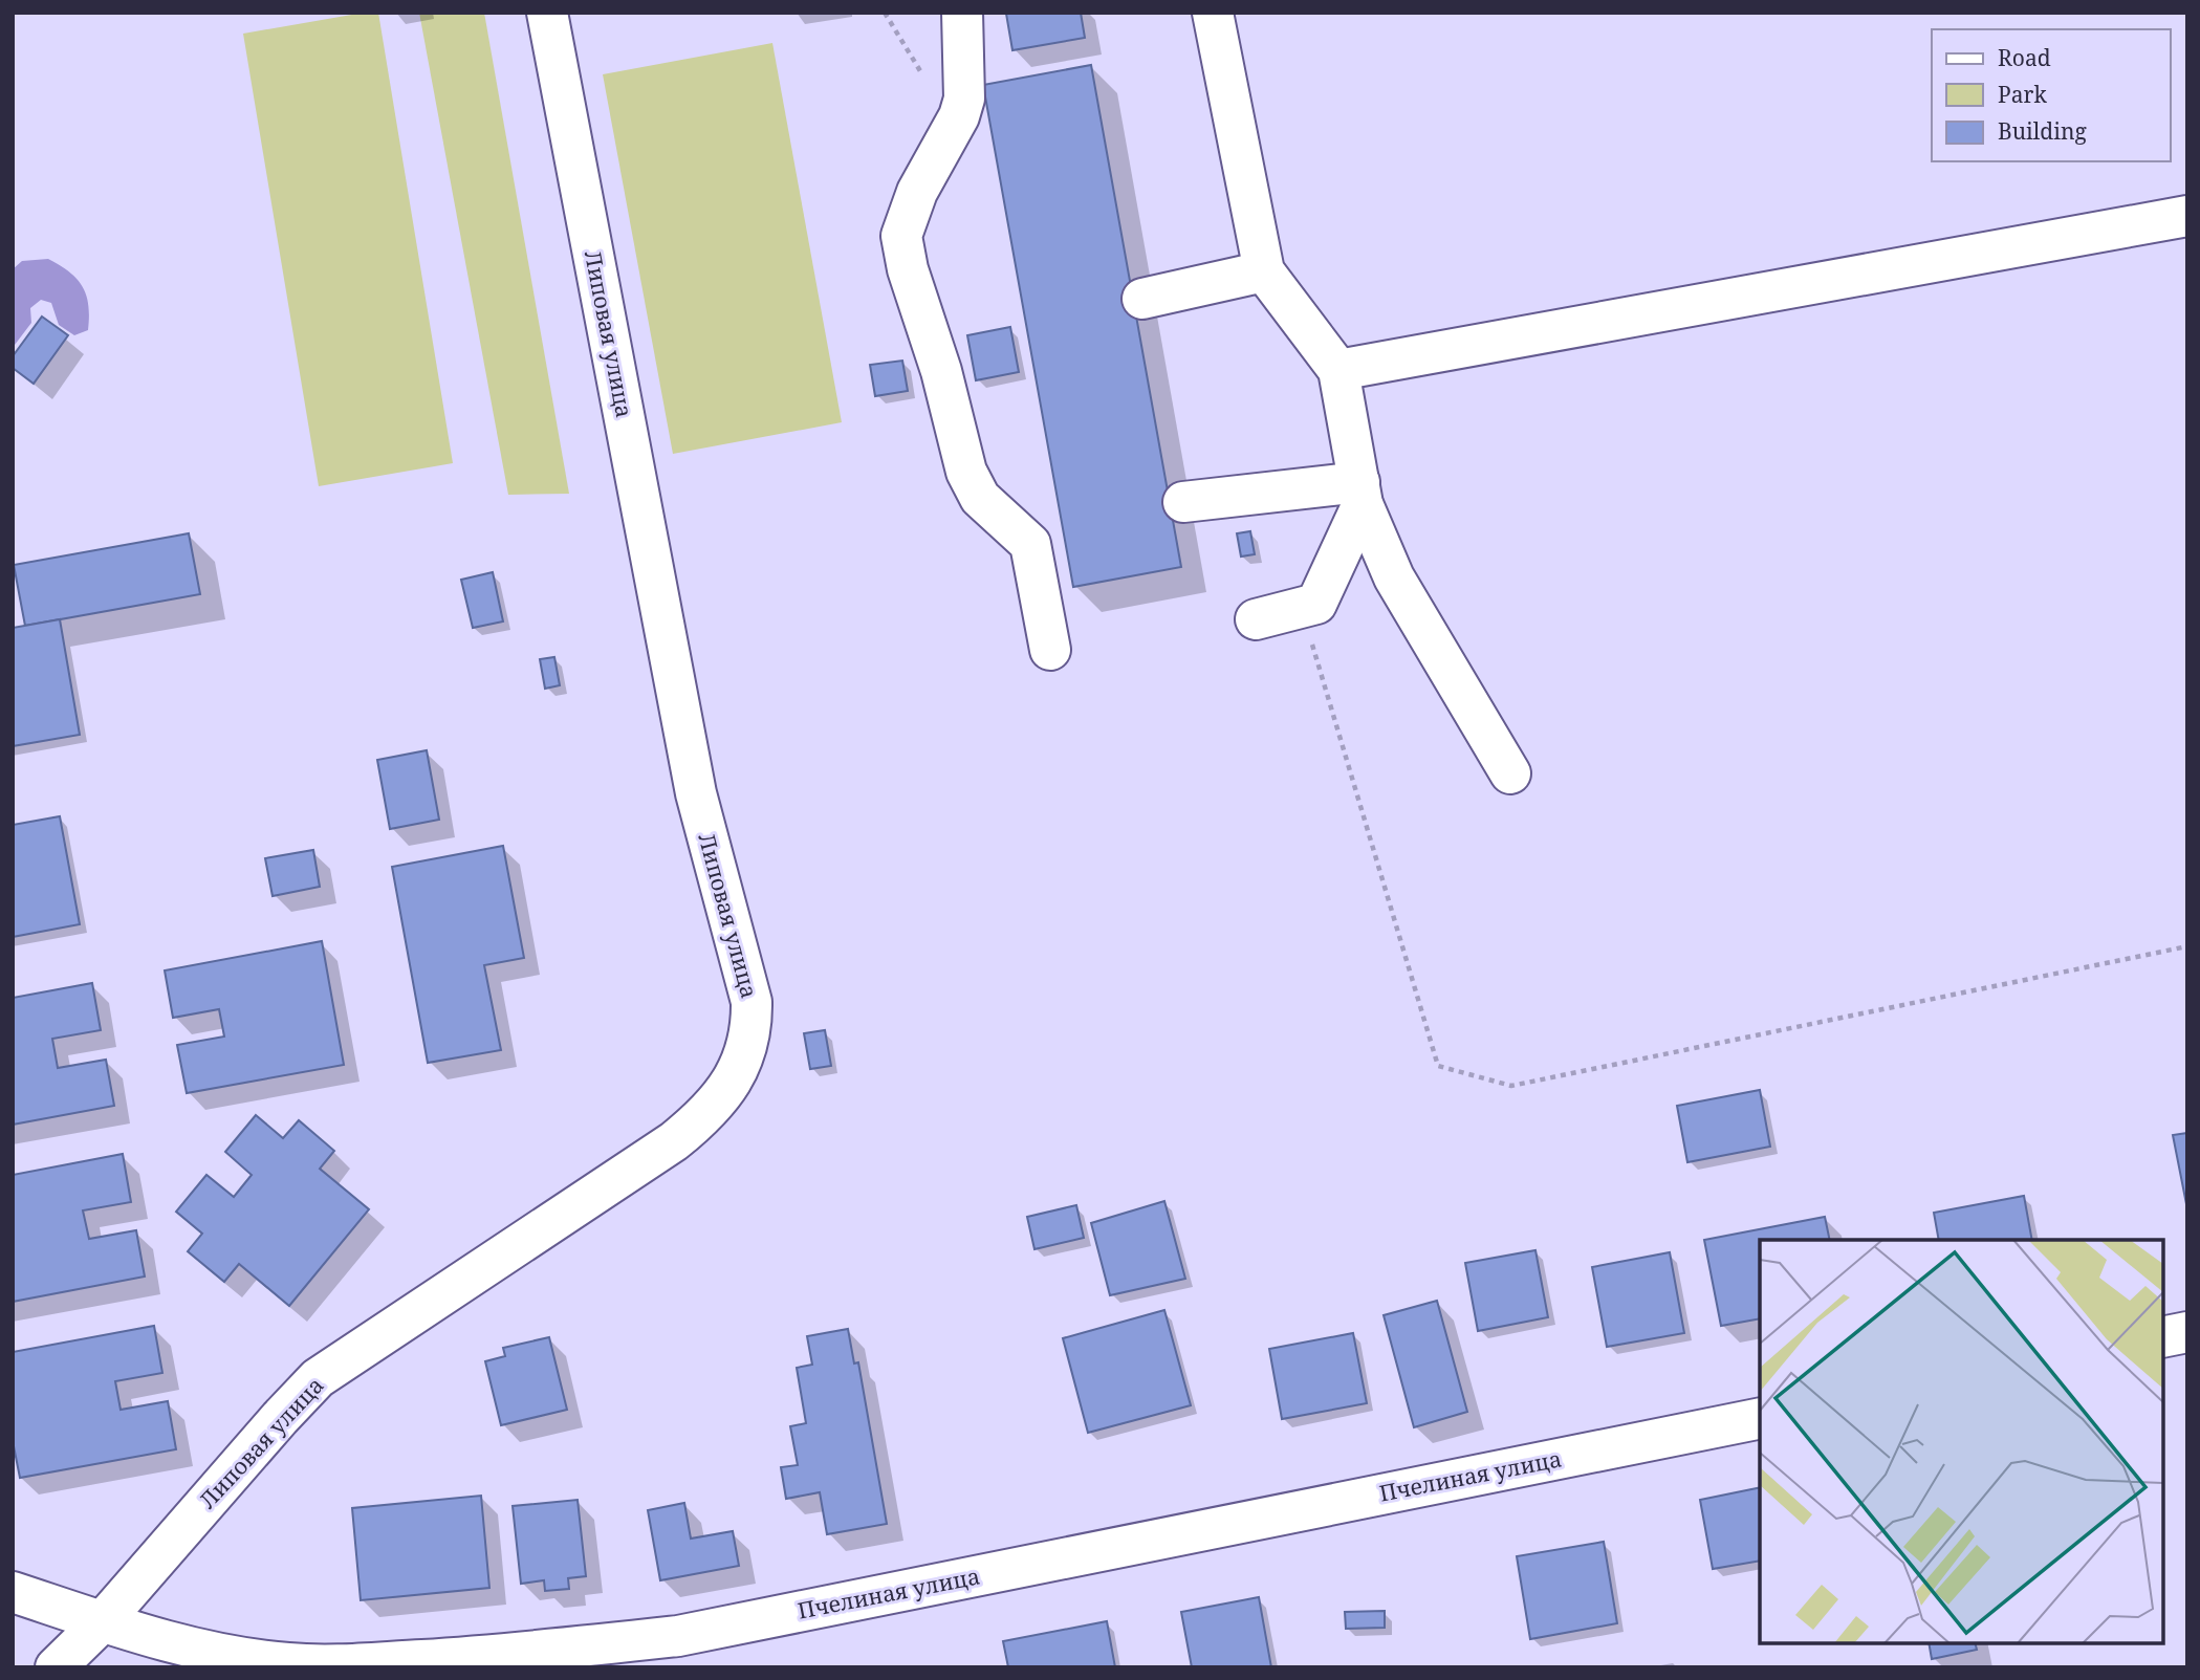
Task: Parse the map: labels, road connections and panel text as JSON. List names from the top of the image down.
{
  "streets": {
    "street": ["Липовая улица", "Пчелиная улица"]
  },
  "crossings": [
    ["Липовая улица", "Пчелиная улица"]
  ],
  "legend": ["Road", "Park", "Building"]
}
